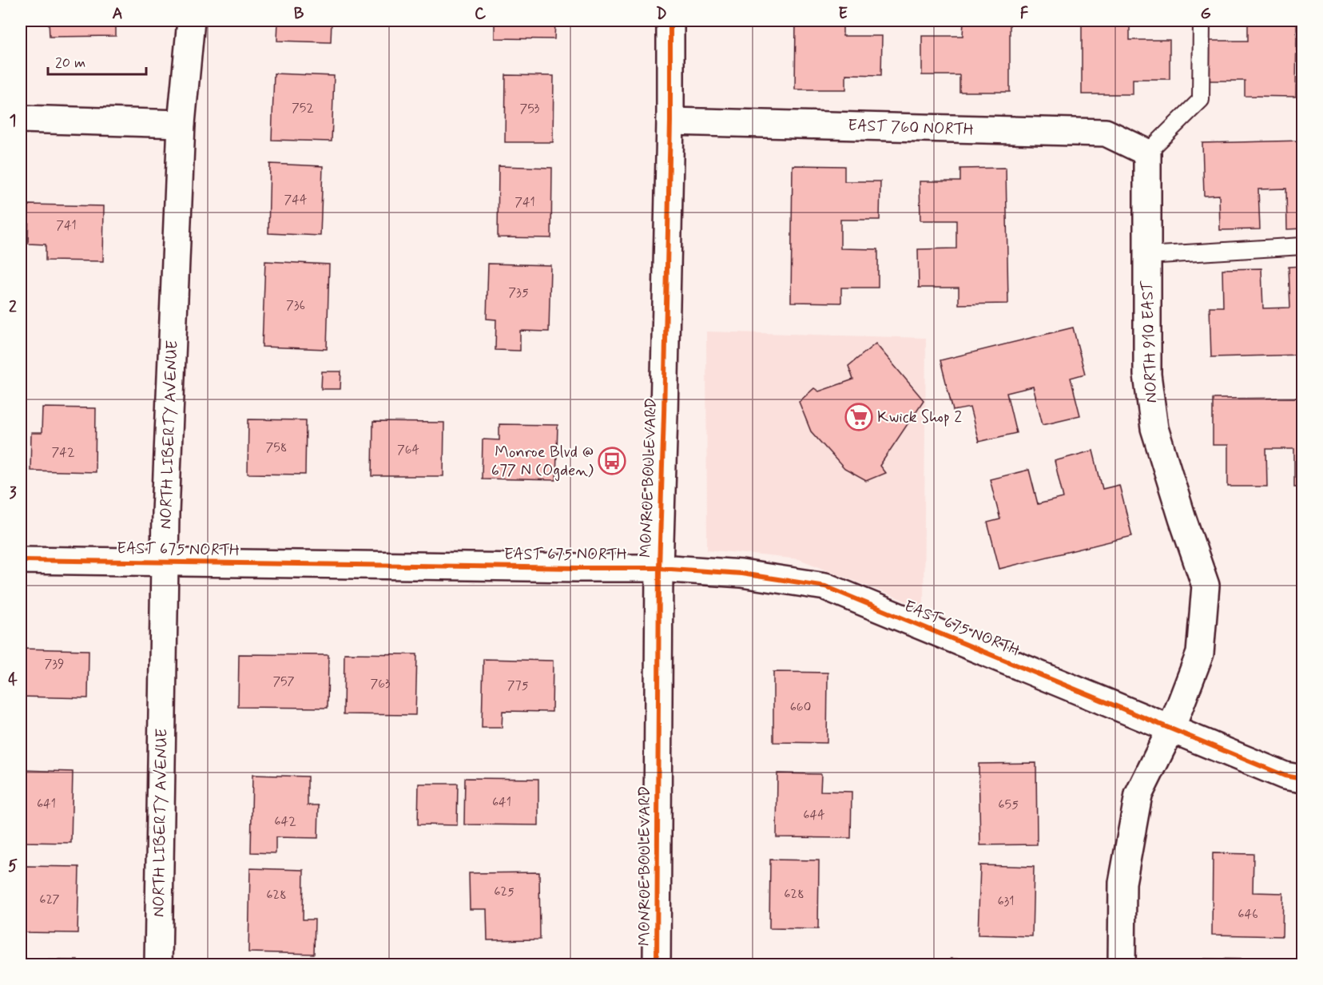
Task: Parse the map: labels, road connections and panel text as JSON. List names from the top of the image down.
{
  "streets": {
    "street": [
      "EAST 760 NORTH",
      "NORTH 910 EAST",
      "NORTH LIBERTY AVENUE",
      "MONROE BOULEVARD",
      "EAST 675 NORTH"
    ]
  },
  "crossings": [
    ["EAST 760 NORTH", "NORTH 910 EAST"],
    ["EAST 760 NORTH", "MONROE BOULEVARD"],
    ["NORTH 910 EAST", "EAST 675 NORTH"],
    ["NORTH LIBERTY AVENUE", "EAST 675 NORTH"],
    ["MONROE BOULEVARD", "EAST 675 NORTH"]
  ],
  "places": {
    "supermarket": ["Kwick Shop 2"],
    "bus stop": ["Monroe Blvd @ 677 N (Ogden)"]
  },
  "house_numbers": [
    "752",
    "753",
    "744",
    "741",
    "741",
    "735",
    "736",
    "758",
    "764",
    "742",
    "739",
    "757",
    "763",
    "775",
    "660",
    "641",
    "641",
    "655",
    "644",
    "642",
    "625",
    "628",
    "628",
    "627",
    "631",
    "646"
  ],
  "scale_bar": "20 m",
  "grid": {
    "columns": [
      "A",
      "B",
      "C",
      "D",
      "E",
      "F",
      "G"
    ],
    "rows": [
      "1",
      "2",
      "3",
      "4",
      "5"
    ]
  }
}
